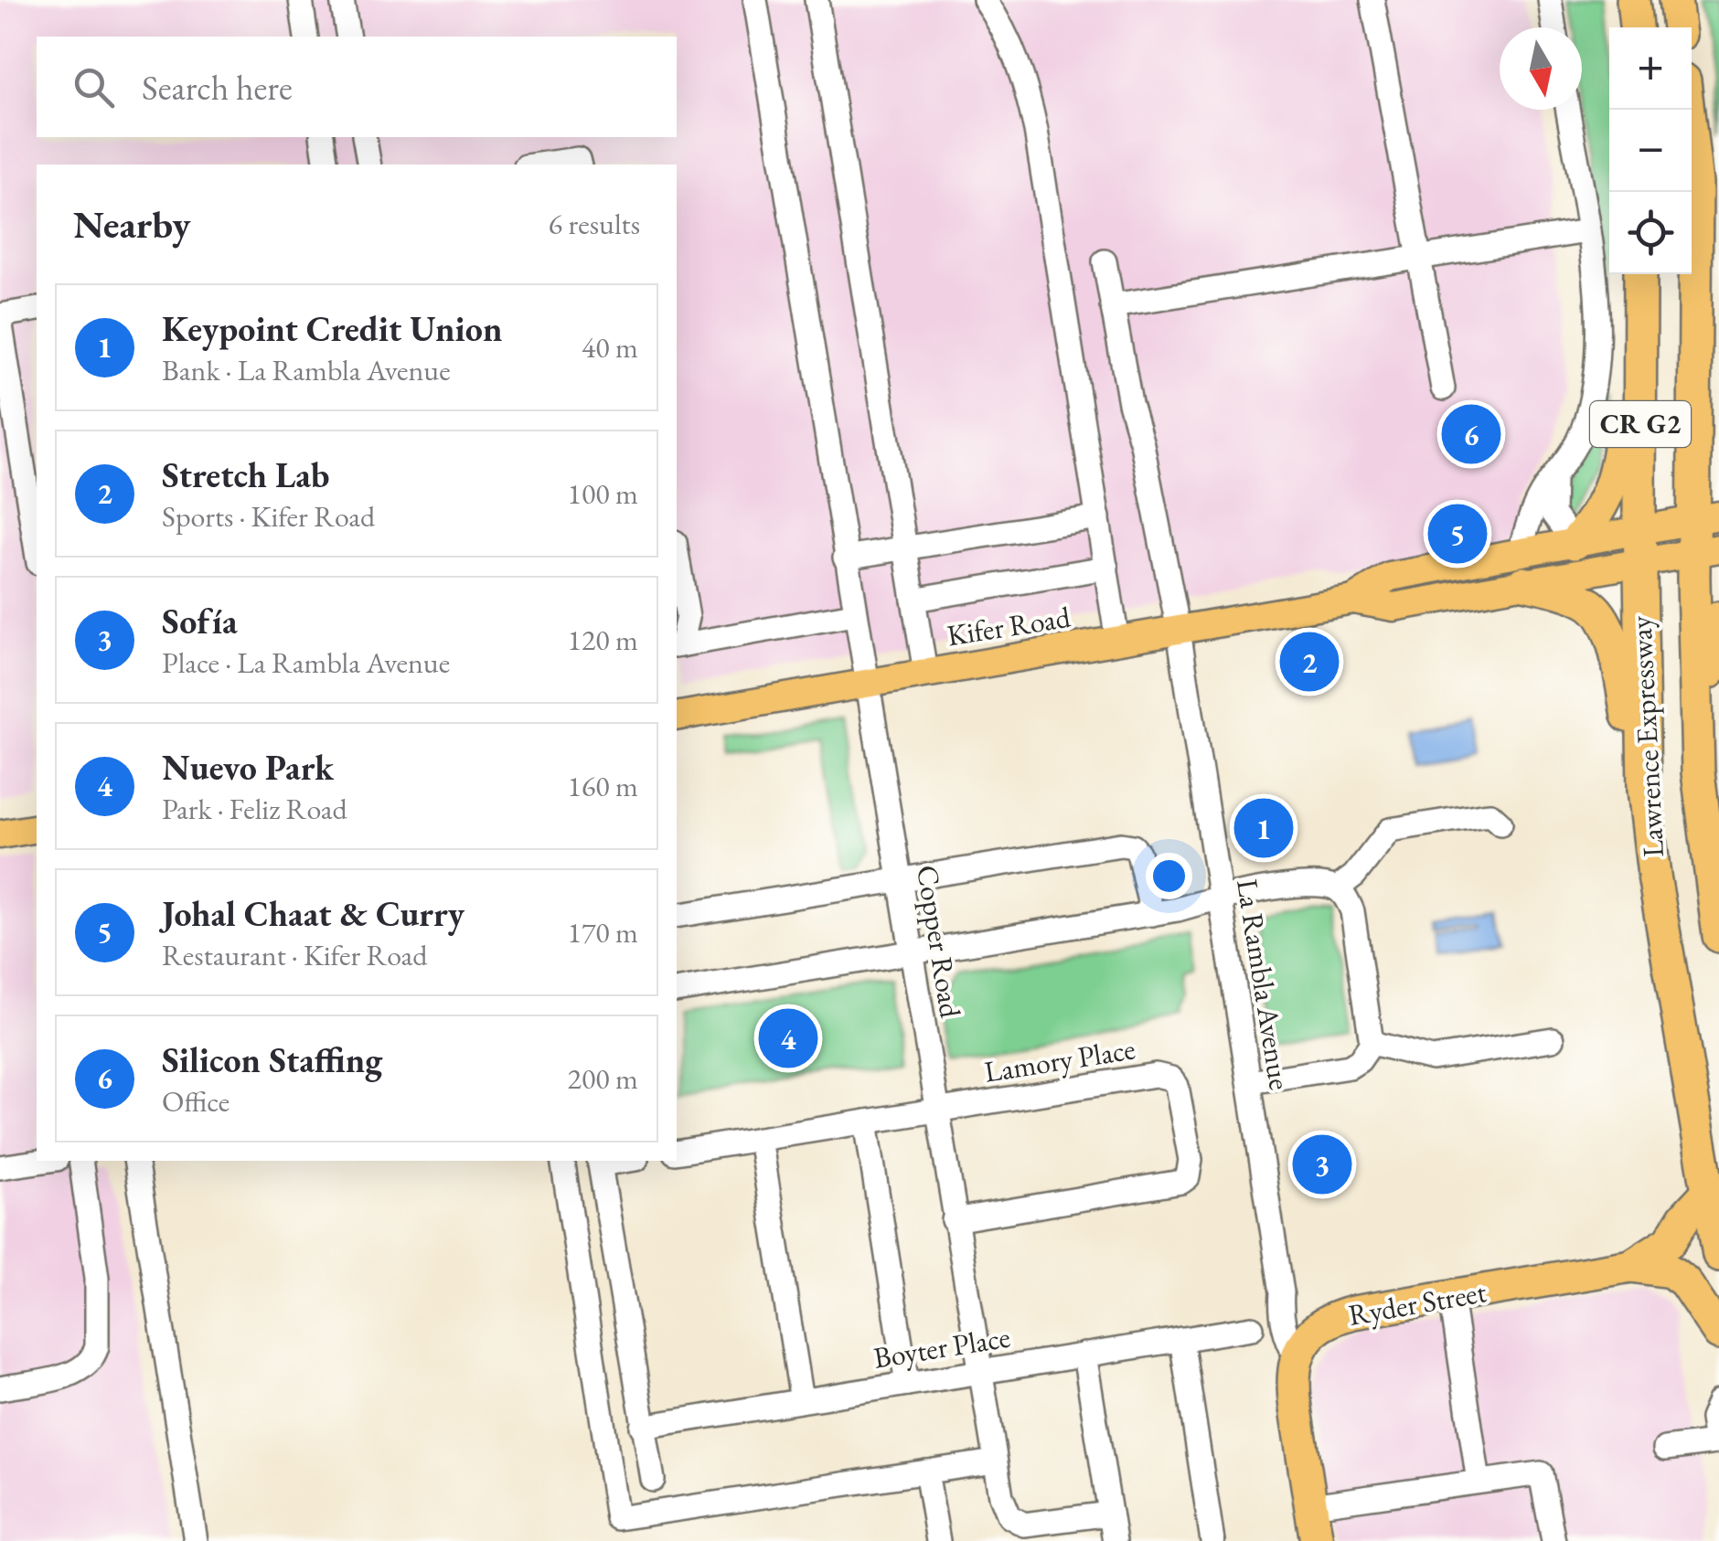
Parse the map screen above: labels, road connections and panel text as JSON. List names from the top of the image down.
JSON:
{
  "streets": {
    "highway": ["CR G2", "Lawrence Expressway", "Ryder Street"],
    "main road": ["Kifer Road"],
    "street": [
      "Copper Road",
      "La Rambla Avenue",
      "Lamory Place",
      "Boyter Place"
    ]
  },
  "crossings": [
    ["Kifer Road", "Lawrence Expressway"],
    ["Kifer Road", "Copper Road"],
    ["Kifer Road", "La Rambla Avenue"],
    ["Copper Road", "Lamory Place"],
    ["Copper Road", "Boyter Place"],
    ["La Rambla Avenue", "Ryder Street"]
  ],
  "north": "bottom",
  "page": {
    "map_buttons": ["+", "−"],
    "search": "Search here",
    "heading": ["Nearby", "6 results"],
    "list": [
      {
        "mark": "1",
        "name": "Keypoint Credit Union",
        "note": "Bank · La Rambla Avenue",
        "value": "40 m"
      },
      {
        "mark": "2",
        "name": "Stretch Lab",
        "note": "Sports · Kifer Road",
        "value": "100 m"
      },
      {
        "mark": "3",
        "name": "Sofía",
        "note": "Place · La Rambla Avenue",
        "value": "120 m"
      },
      {
        "mark": "4",
        "name": "Nuevo Park",
        "note": "Park · Feliz Road",
        "value": "160 m"
      },
      {
        "mark": "5",
        "name": "Johal Chaat & Curry",
        "note": "Restaurant · Kifer Road",
        "value": "170 m"
      },
      {
        "mark": "6",
        "name": "Silicon Staffing",
        "note": "Office",
        "value": "200 m"
      }
    ],
    "pins": [
      "6",
      "5",
      "2",
      "1",
      "4",
      "3"
    ]
  }
}
